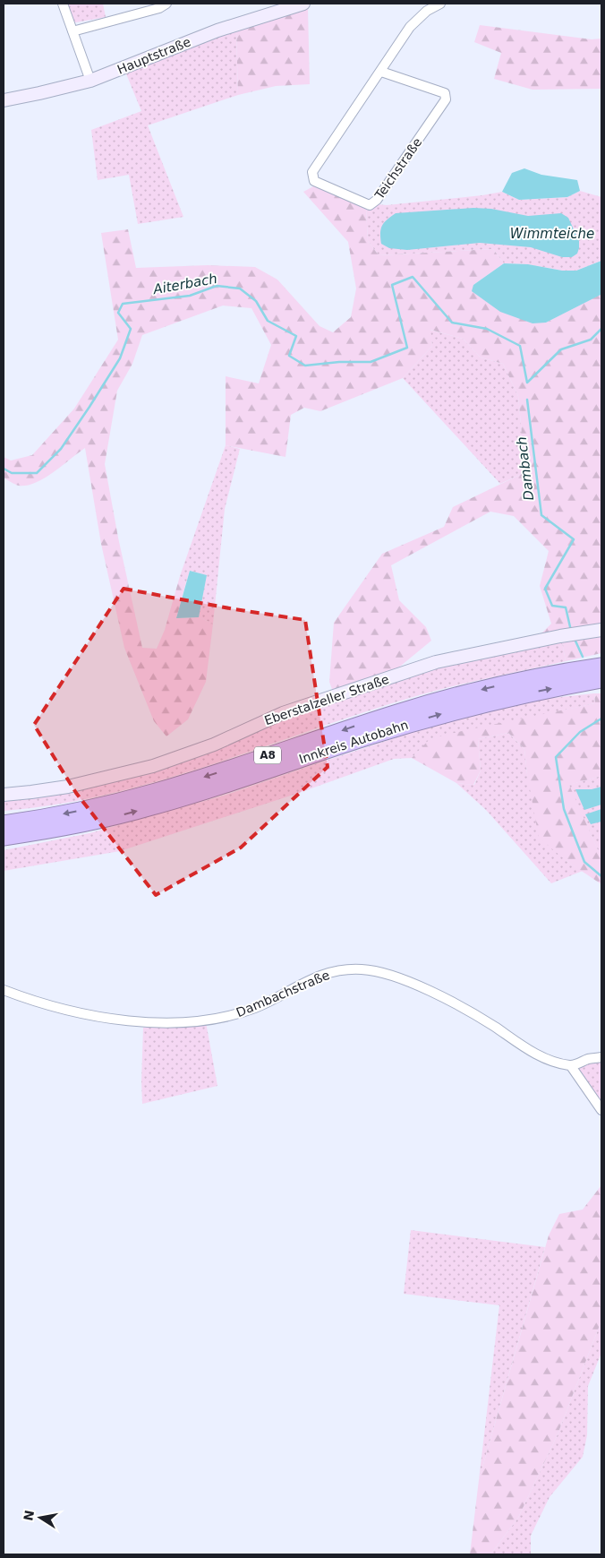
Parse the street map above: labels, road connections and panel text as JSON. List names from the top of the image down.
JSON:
{
  "streets": {
    "highway": ["Innkreis Autobahn", "A8"],
    "street": [
      "Hauptstraße",
      "Teichstraße",
      "Eberstalzeller Straße",
      "Dambachstraße"
    ]
  },
  "water": ["Wimmteiche", "Aiterbach", "Dambach"],
  "north": "left"
}
